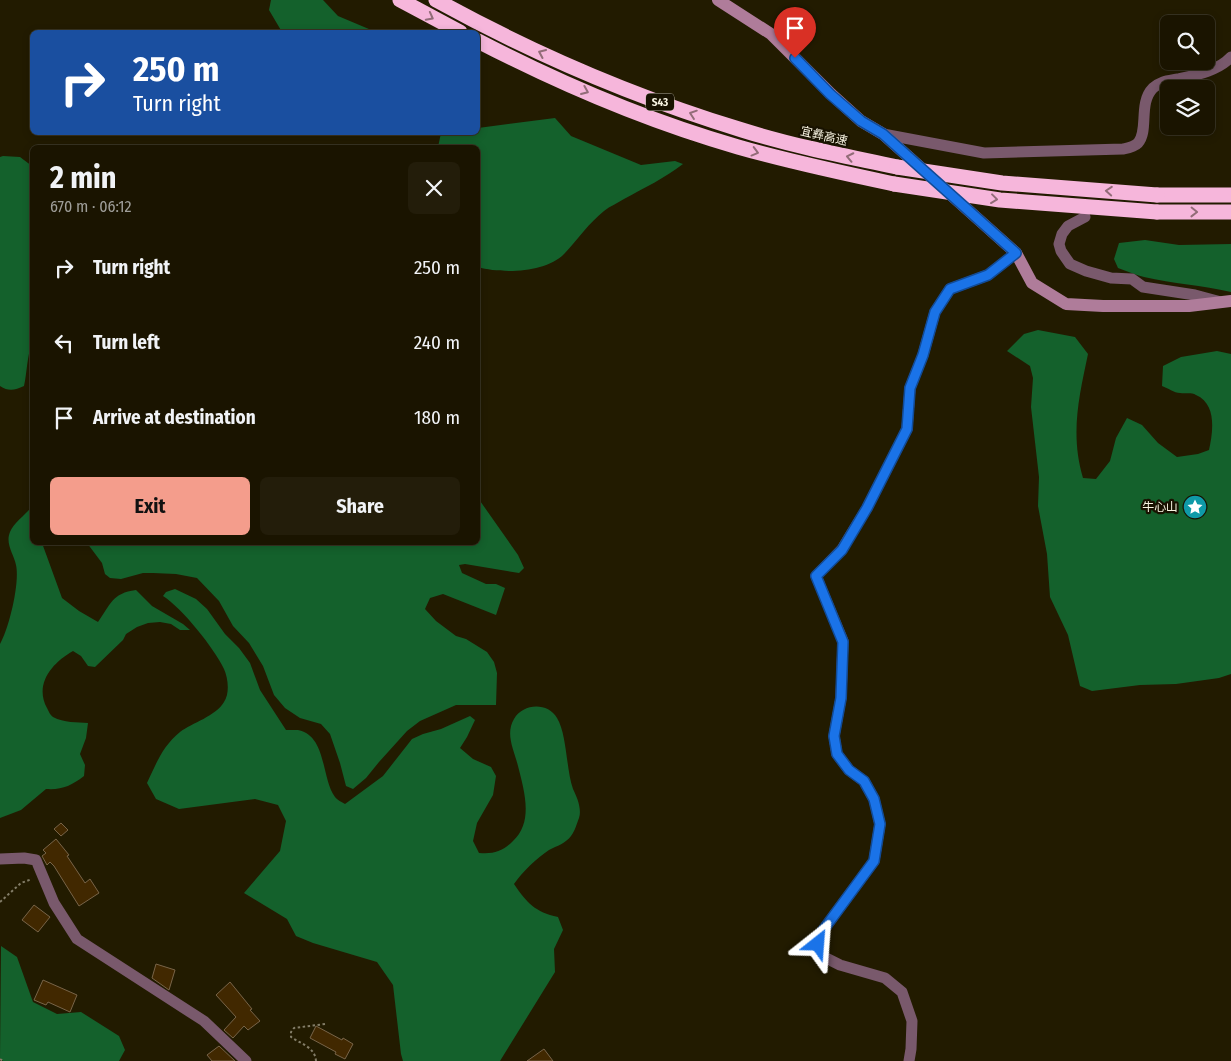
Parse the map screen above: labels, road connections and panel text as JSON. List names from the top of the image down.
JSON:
{
  "streets": {
    "highway": ["S43", "宜彝高速"]
  },
  "places": {
    "place": ["牛心山"]
  },
  "page": {
    "turn": ["250 m", "Turn right"],
    "heading": ["2 min", "670 m · 06:12"],
    "list": [
      {
        "name": "Turn right",
        "value": "250 m"
      },
      {
        "name": "Turn left",
        "value": "240 m"
      },
      {
        "name": "Arrive at destination",
        "value": "180 m"
      }
    ],
    "buttons": ["Exit", "Share"]
  }
}
